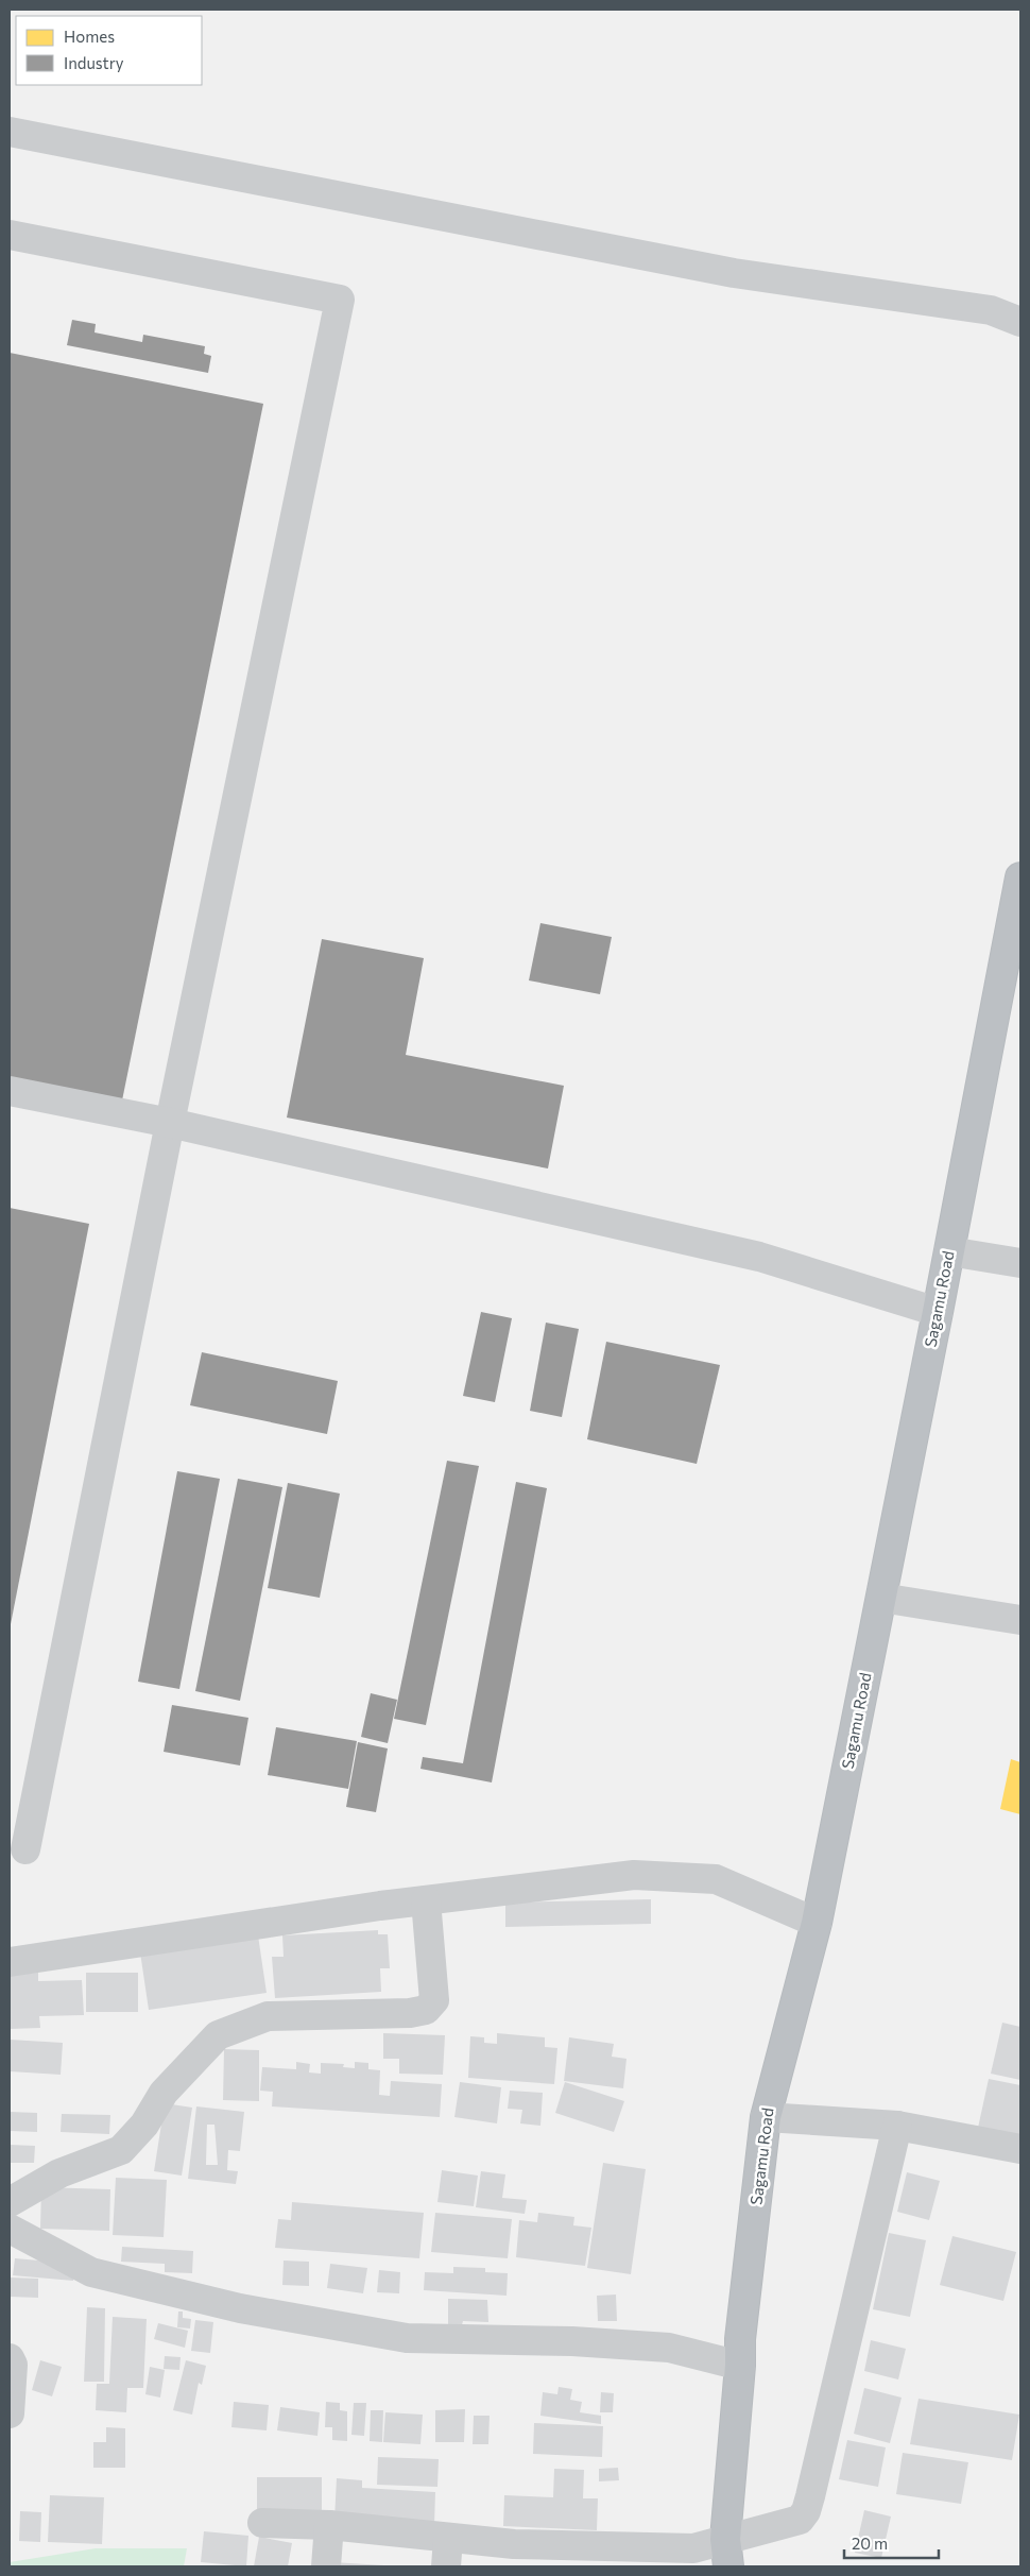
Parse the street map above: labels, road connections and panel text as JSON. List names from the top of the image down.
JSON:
{
  "streets": {
    "highway": ["Sagamu Road"]
  },
  "legend": ["Homes", "Industry"],
  "scale_bar": "20 m"
}
